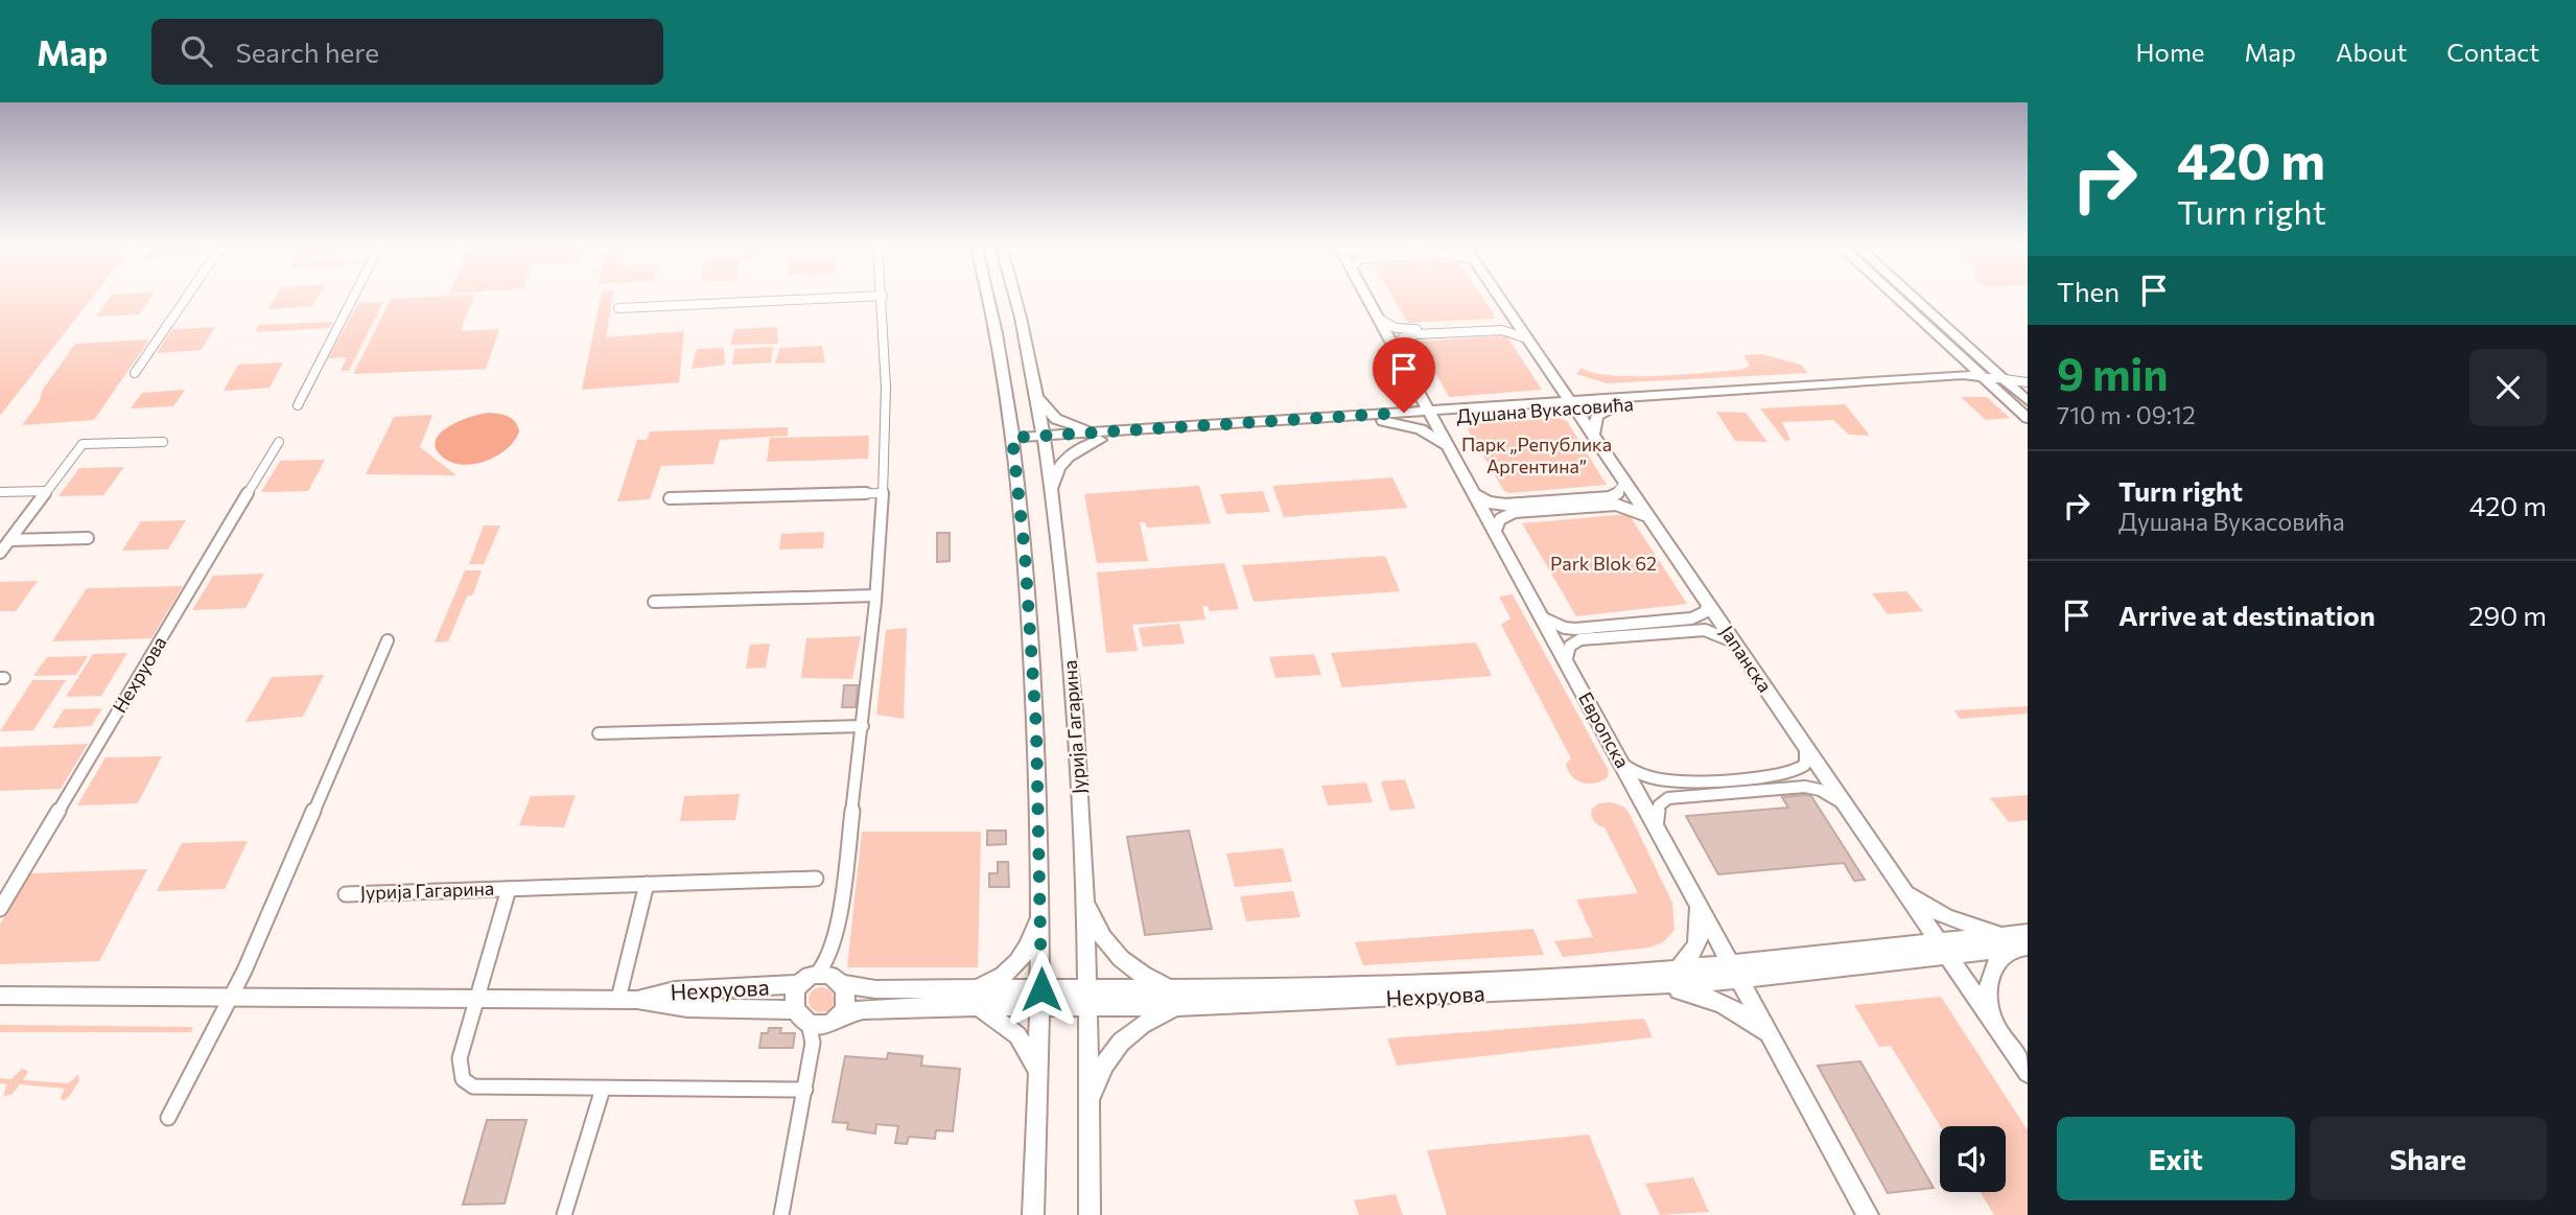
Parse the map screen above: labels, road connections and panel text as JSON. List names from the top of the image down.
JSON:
{
  "streets": {
    "street": [
      "Душана Вукасовића",
      "Јапанска",
      "Нехруова",
      "Јурија Гагарина",
      "Европска"
    ]
  },
  "crossings": [
    ["Душана Вукасовића", "Јапанска"],
    ["Душана Вукасовића", "Јурија Гагарина"],
    ["Душана Вукасовића", "Европска"],
    ["Јапанска", "Нехруова"],
    ["Нехруова", "Јурија Гагарина"],
    ["Нехруова", "Европска"]
  ],
  "parks": ["Парк „Република Аргентина”", "Park Blok 62"],
  "page": {
    "header": "Map",
    "search": "Search here",
    "nav": [
      "Home",
      "Map",
      "About",
      "Contact"
    ],
    "turn": ["420 m", "Turn right"],
    "then": "Then",
    "heading": ["9 min", "710 m · 09:12"],
    "list": [
      {
        "name": "Turn right",
        "note": "Душана Вукасовића",
        "value": "420 m"
      },
      {
        "name": "Arrive at destination",
        "value": "290 m"
      }
    ],
    "buttons": ["Exit", "Share"]
  }
}
